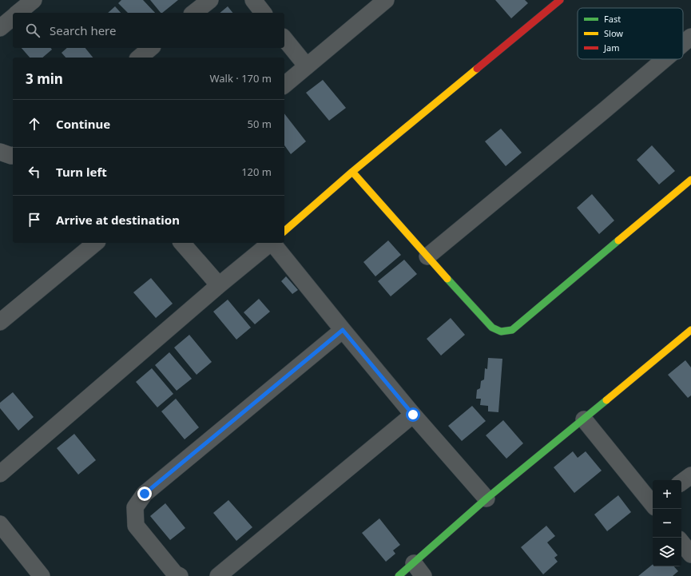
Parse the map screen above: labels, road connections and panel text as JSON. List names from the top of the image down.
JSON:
{
  "legend": ["Fast", "Slow", "Jam"],
  "page": {
    "search": "Search here",
    "heading": ["3 min", "Walk · 170 m"],
    "list": [
      ["Continue", "50 m"],
      ["Turn left", "120 m"],
      "Arrive at destination"
    ],
    "map_buttons": ["+", "−"]
  }
}
